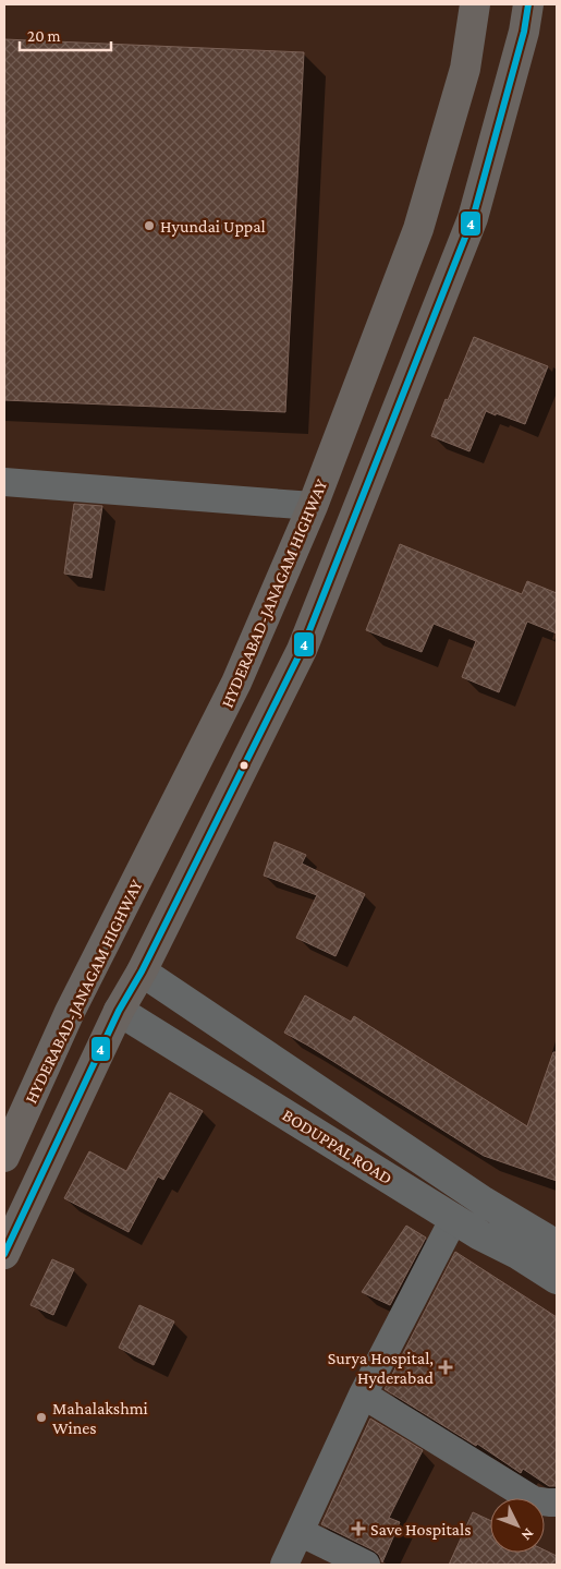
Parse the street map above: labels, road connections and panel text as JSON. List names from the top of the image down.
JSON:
{
  "streets": {
    "highway": ["HYDERABAD-JANAGAM HIGHWAY"],
    "street": ["BODUPPAL ROAD"]
  },
  "places": {
    "other": ["Hyundai Uppal", "Mahalakshmi Wines"],
    "health": ["Surya Hospital, Hyderabad", "Save Hospitals"]
  },
  "lines": ["transit line 4"],
  "scale_bar": "20 m",
  "north": "bottom right"
}
